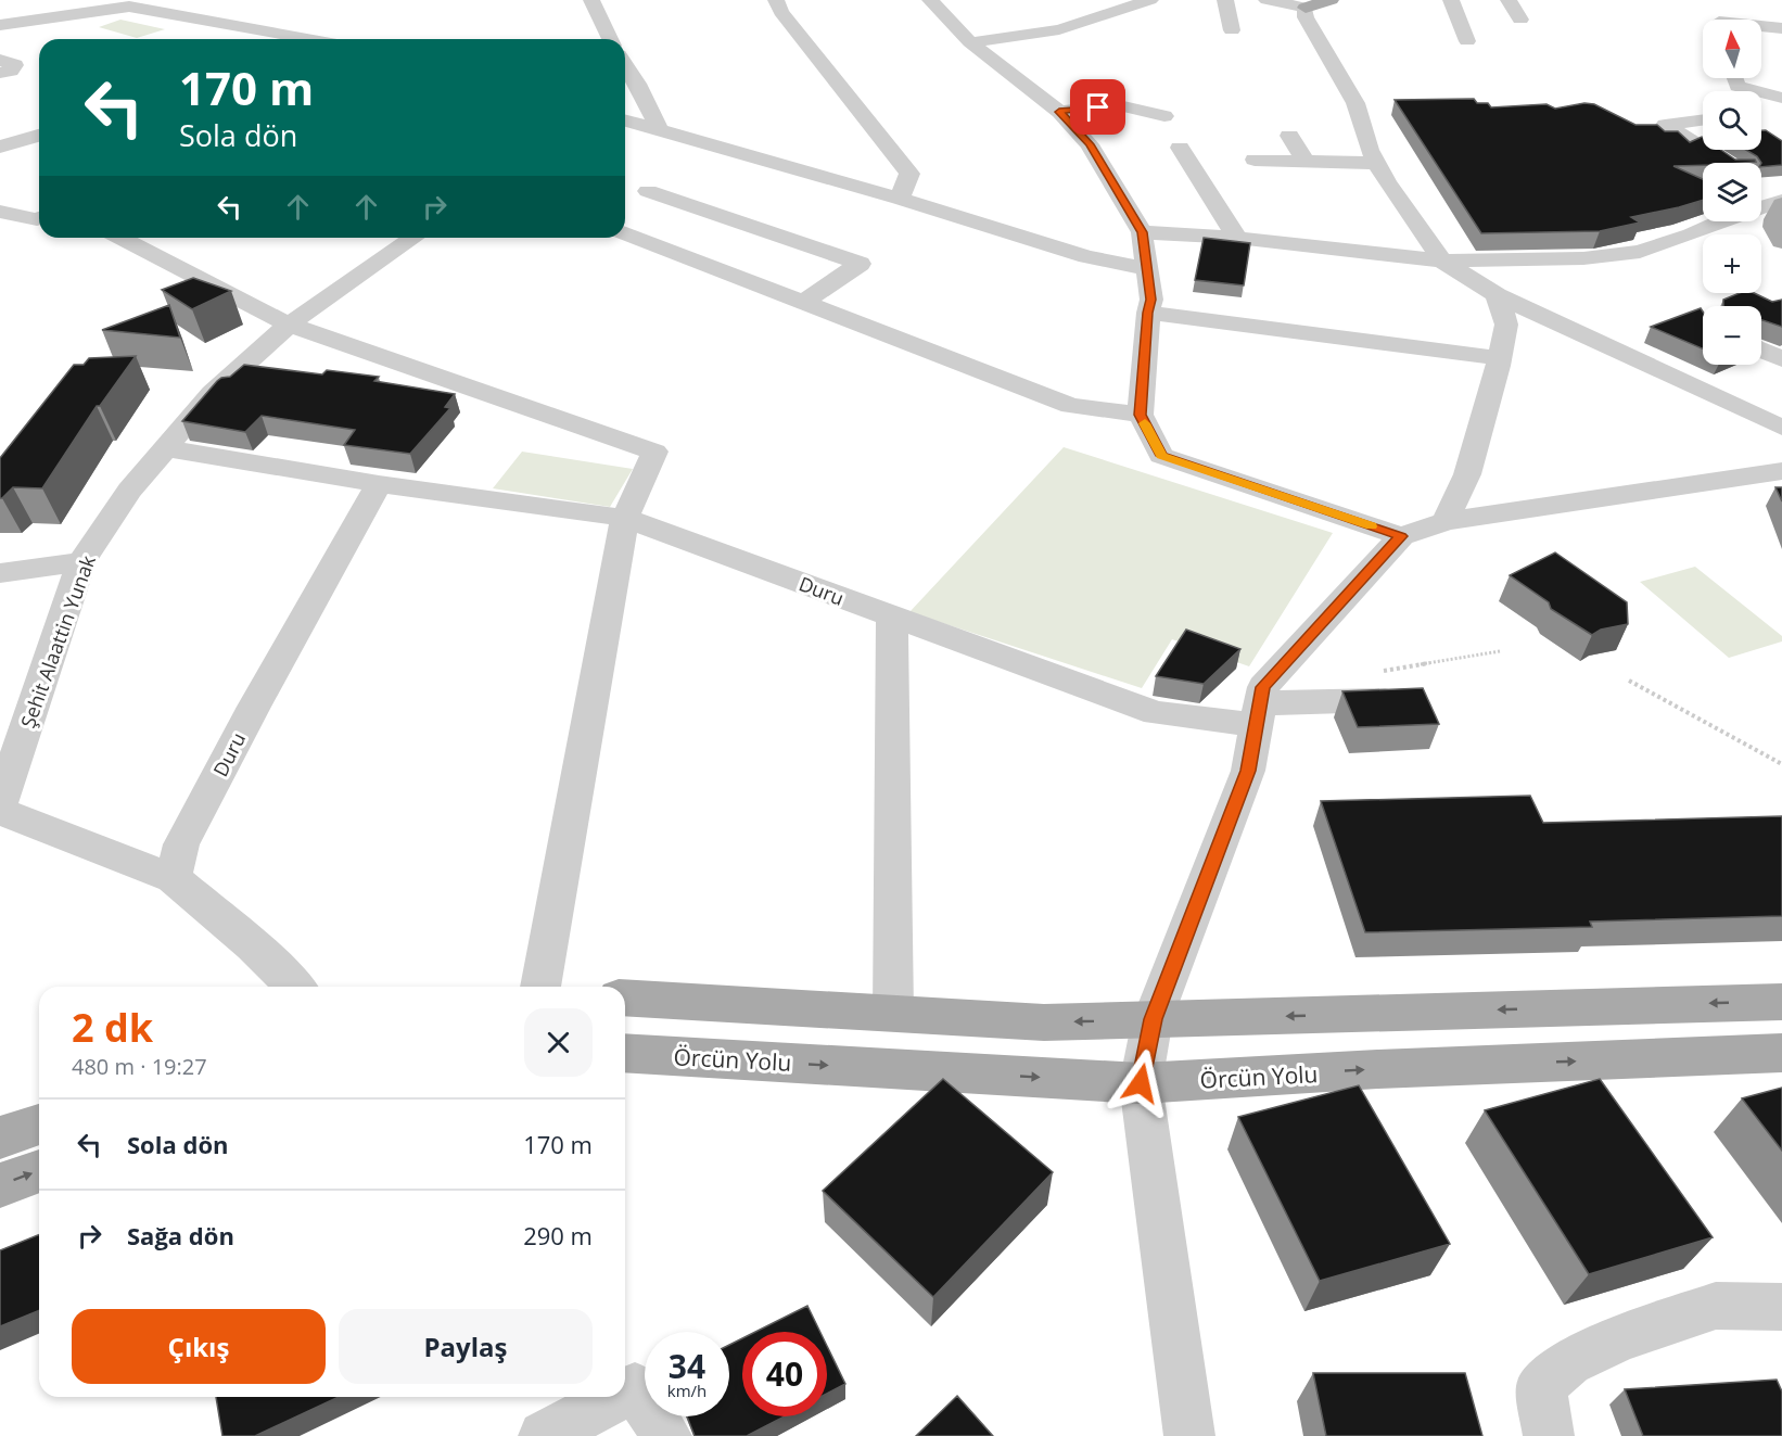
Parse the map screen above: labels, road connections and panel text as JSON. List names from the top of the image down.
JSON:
{
  "streets": {
    "main road": ["Örcün Yolu"],
    "street": ["Duru", "Şehit Alaattin Yunak"]
  },
  "crossings": [
    ["Duru", "Şehit Alaattin Yunak"]
  ],
  "north": "top",
  "page": {
    "map_buttons": ["+", "−"],
    "turn": ["170 m", "Sola dön"],
    "heading": ["2 dk", "480 m · 19:27"],
    "list": [
      {
        "name": "Sola dön",
        "value": "170 m"
      },
      {
        "name": "Sağa dön",
        "value": "290 m"
      }
    ],
    "buttons": ["Çıkış", "Paylaş"],
    "speed": "34 km/h",
    "limit": "40"
  }
}
